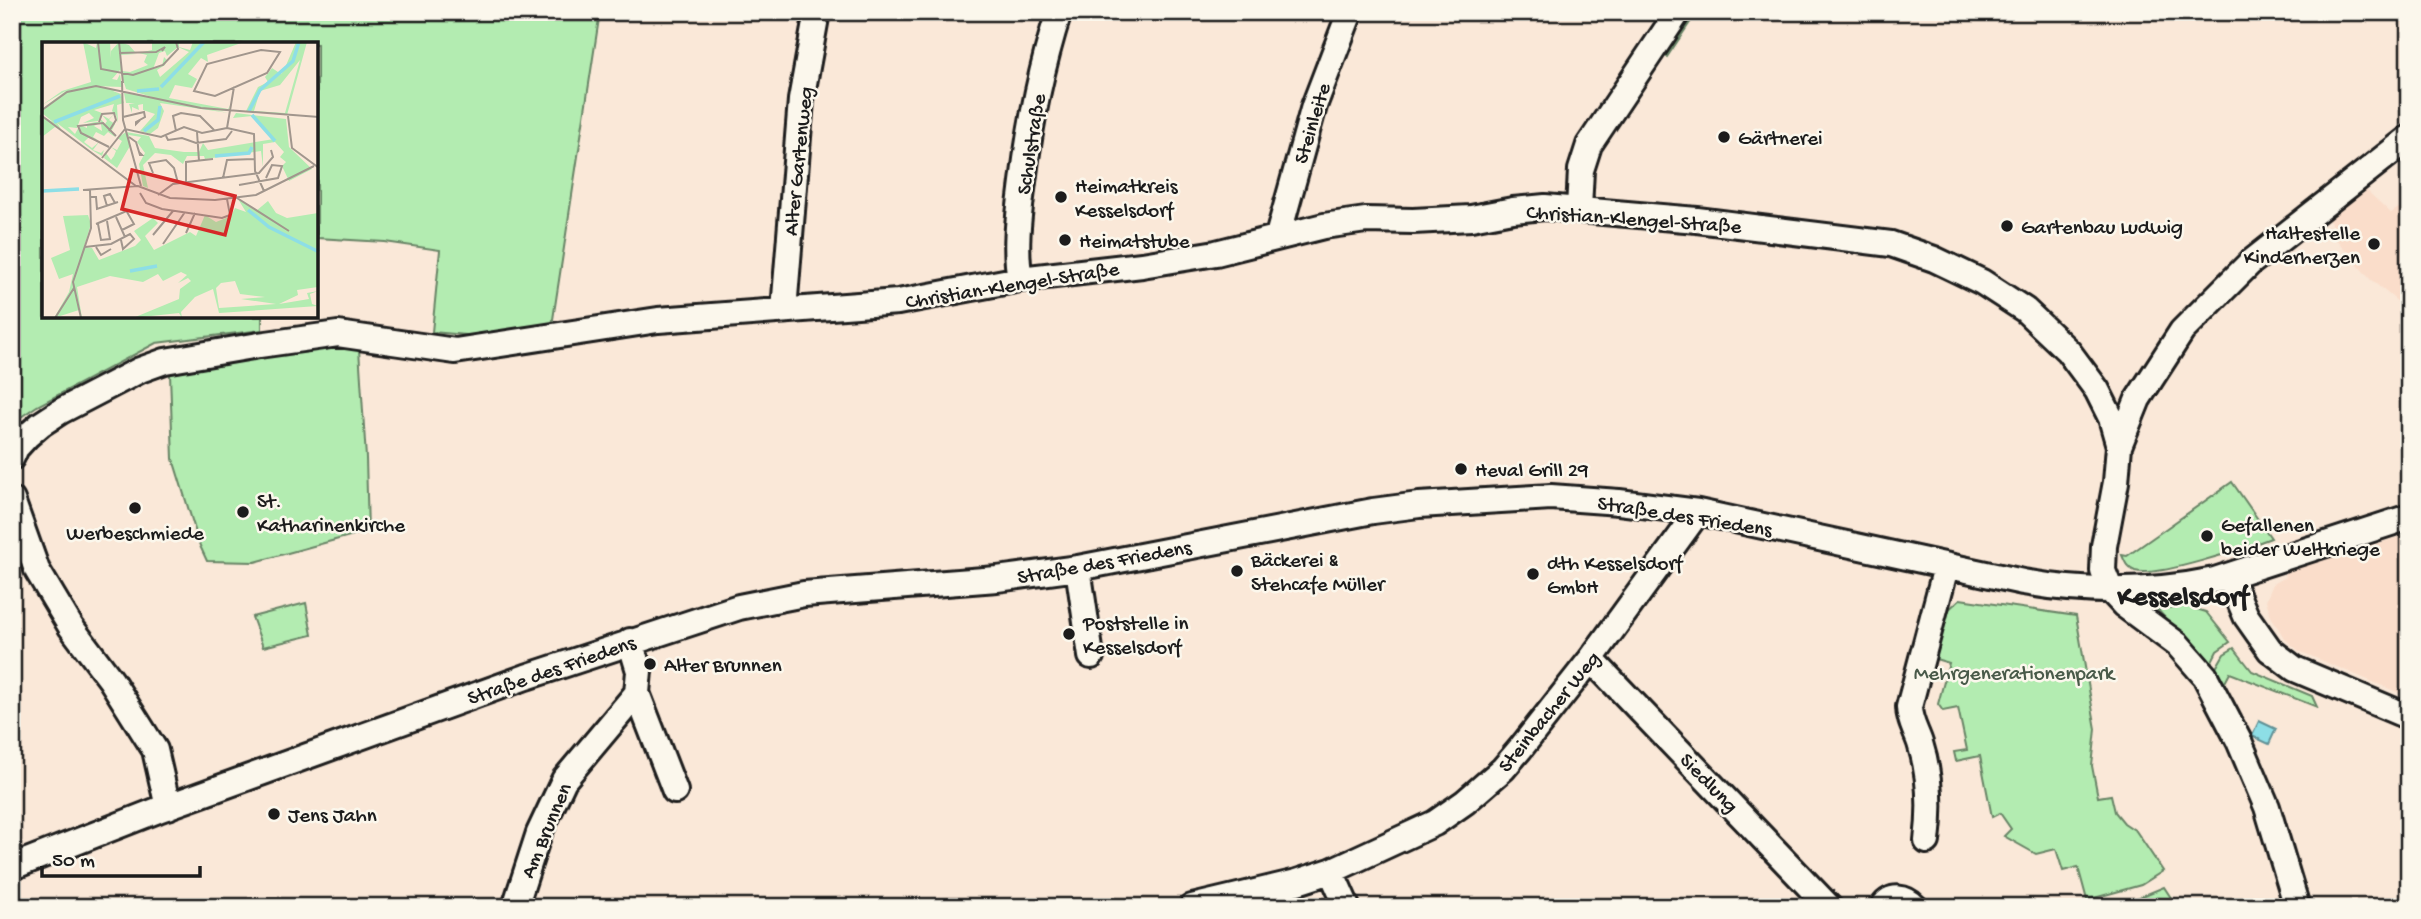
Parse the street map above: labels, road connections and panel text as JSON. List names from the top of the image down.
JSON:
{
  "streets": {
    "street": [
      "Steinleite",
      "Schulstraße",
      "Alter Gartenweg",
      "Christian-Klengel-Straße",
      "Straße des Friedens",
      "Steinbacher Weg",
      "Siedlung",
      "Am Brunnen"
    ]
  },
  "crossings": [
    ["Steinleite", "Christian-Klengel-Straße"],
    ["Schulstraße", "Christian-Klengel-Straße"],
    ["Alter Gartenweg", "Christian-Klengel-Straße"],
    ["Christian-Klengel-Straße", "Straße des Friedens"],
    ["Straße des Friedens", "Steinbacher Weg"],
    ["Steinbacher Weg", "Siedlung"]
  ],
  "districts": ["Kesselsdorf"],
  "parks": ["Mehrgenerationenpark"],
  "places": [
    "Gärtnerei",
    "Heimatkreis Kesselsdorf",
    "Gartenbau Ludwig",
    "Heimatstube",
    "Haltestelle Kinderherzen",
    "Heval Grill 29",
    "Werbeschmiede",
    "St. Katharinenkirche",
    "Gefallenen beider Weltkriege",
    "Bäckerei & Stehcafe Müller",
    "dth Kesselsdorf GmbH",
    "Poststelle in Kesselsdorf",
    "Alter Brunnen",
    "Jens Jahn"
  ],
  "scale_bar": "50 m"
}
